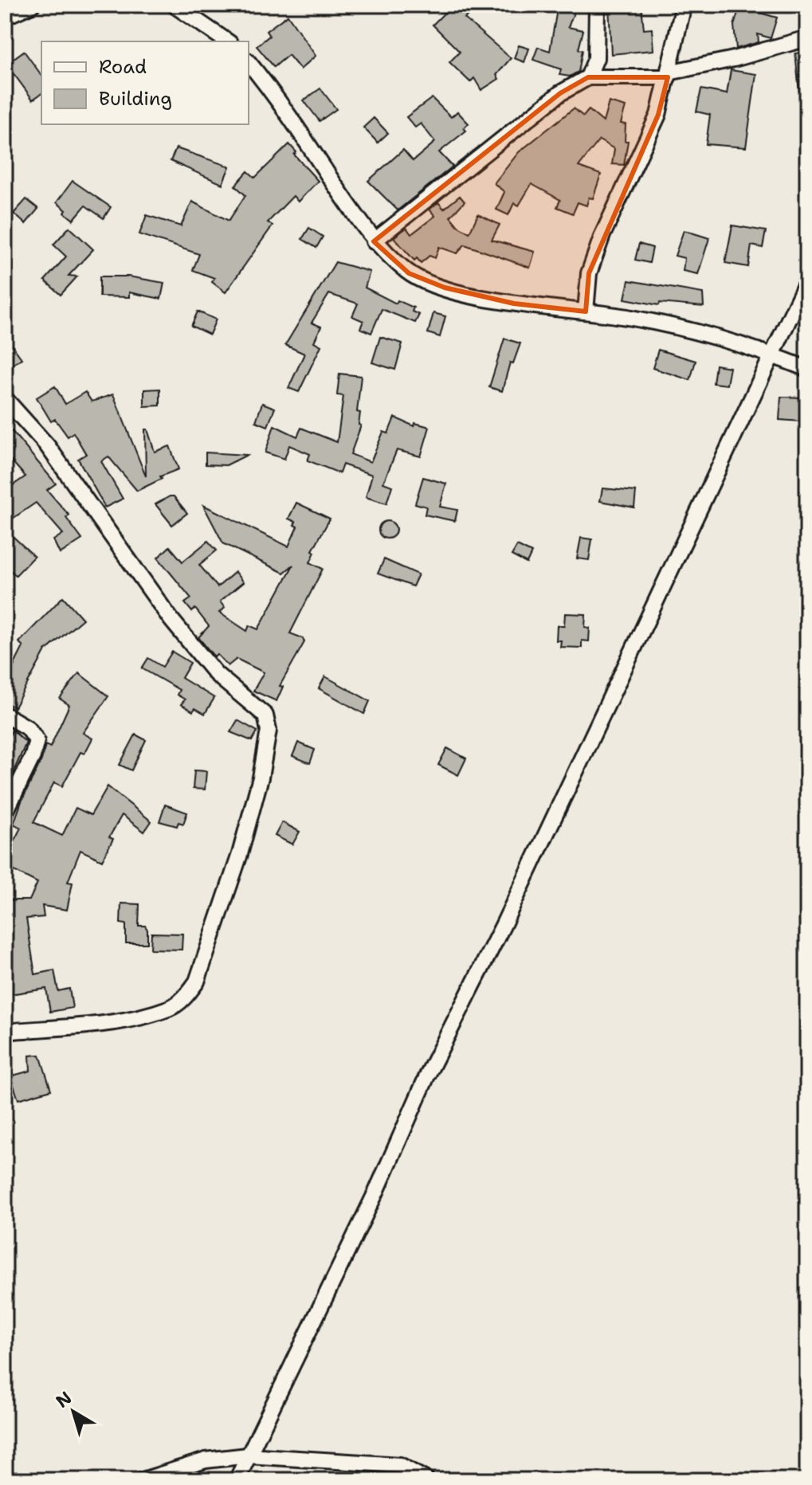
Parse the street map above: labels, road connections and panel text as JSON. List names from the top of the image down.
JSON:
{
  "legend": ["Road", "Building"],
  "north": "top left"
}
